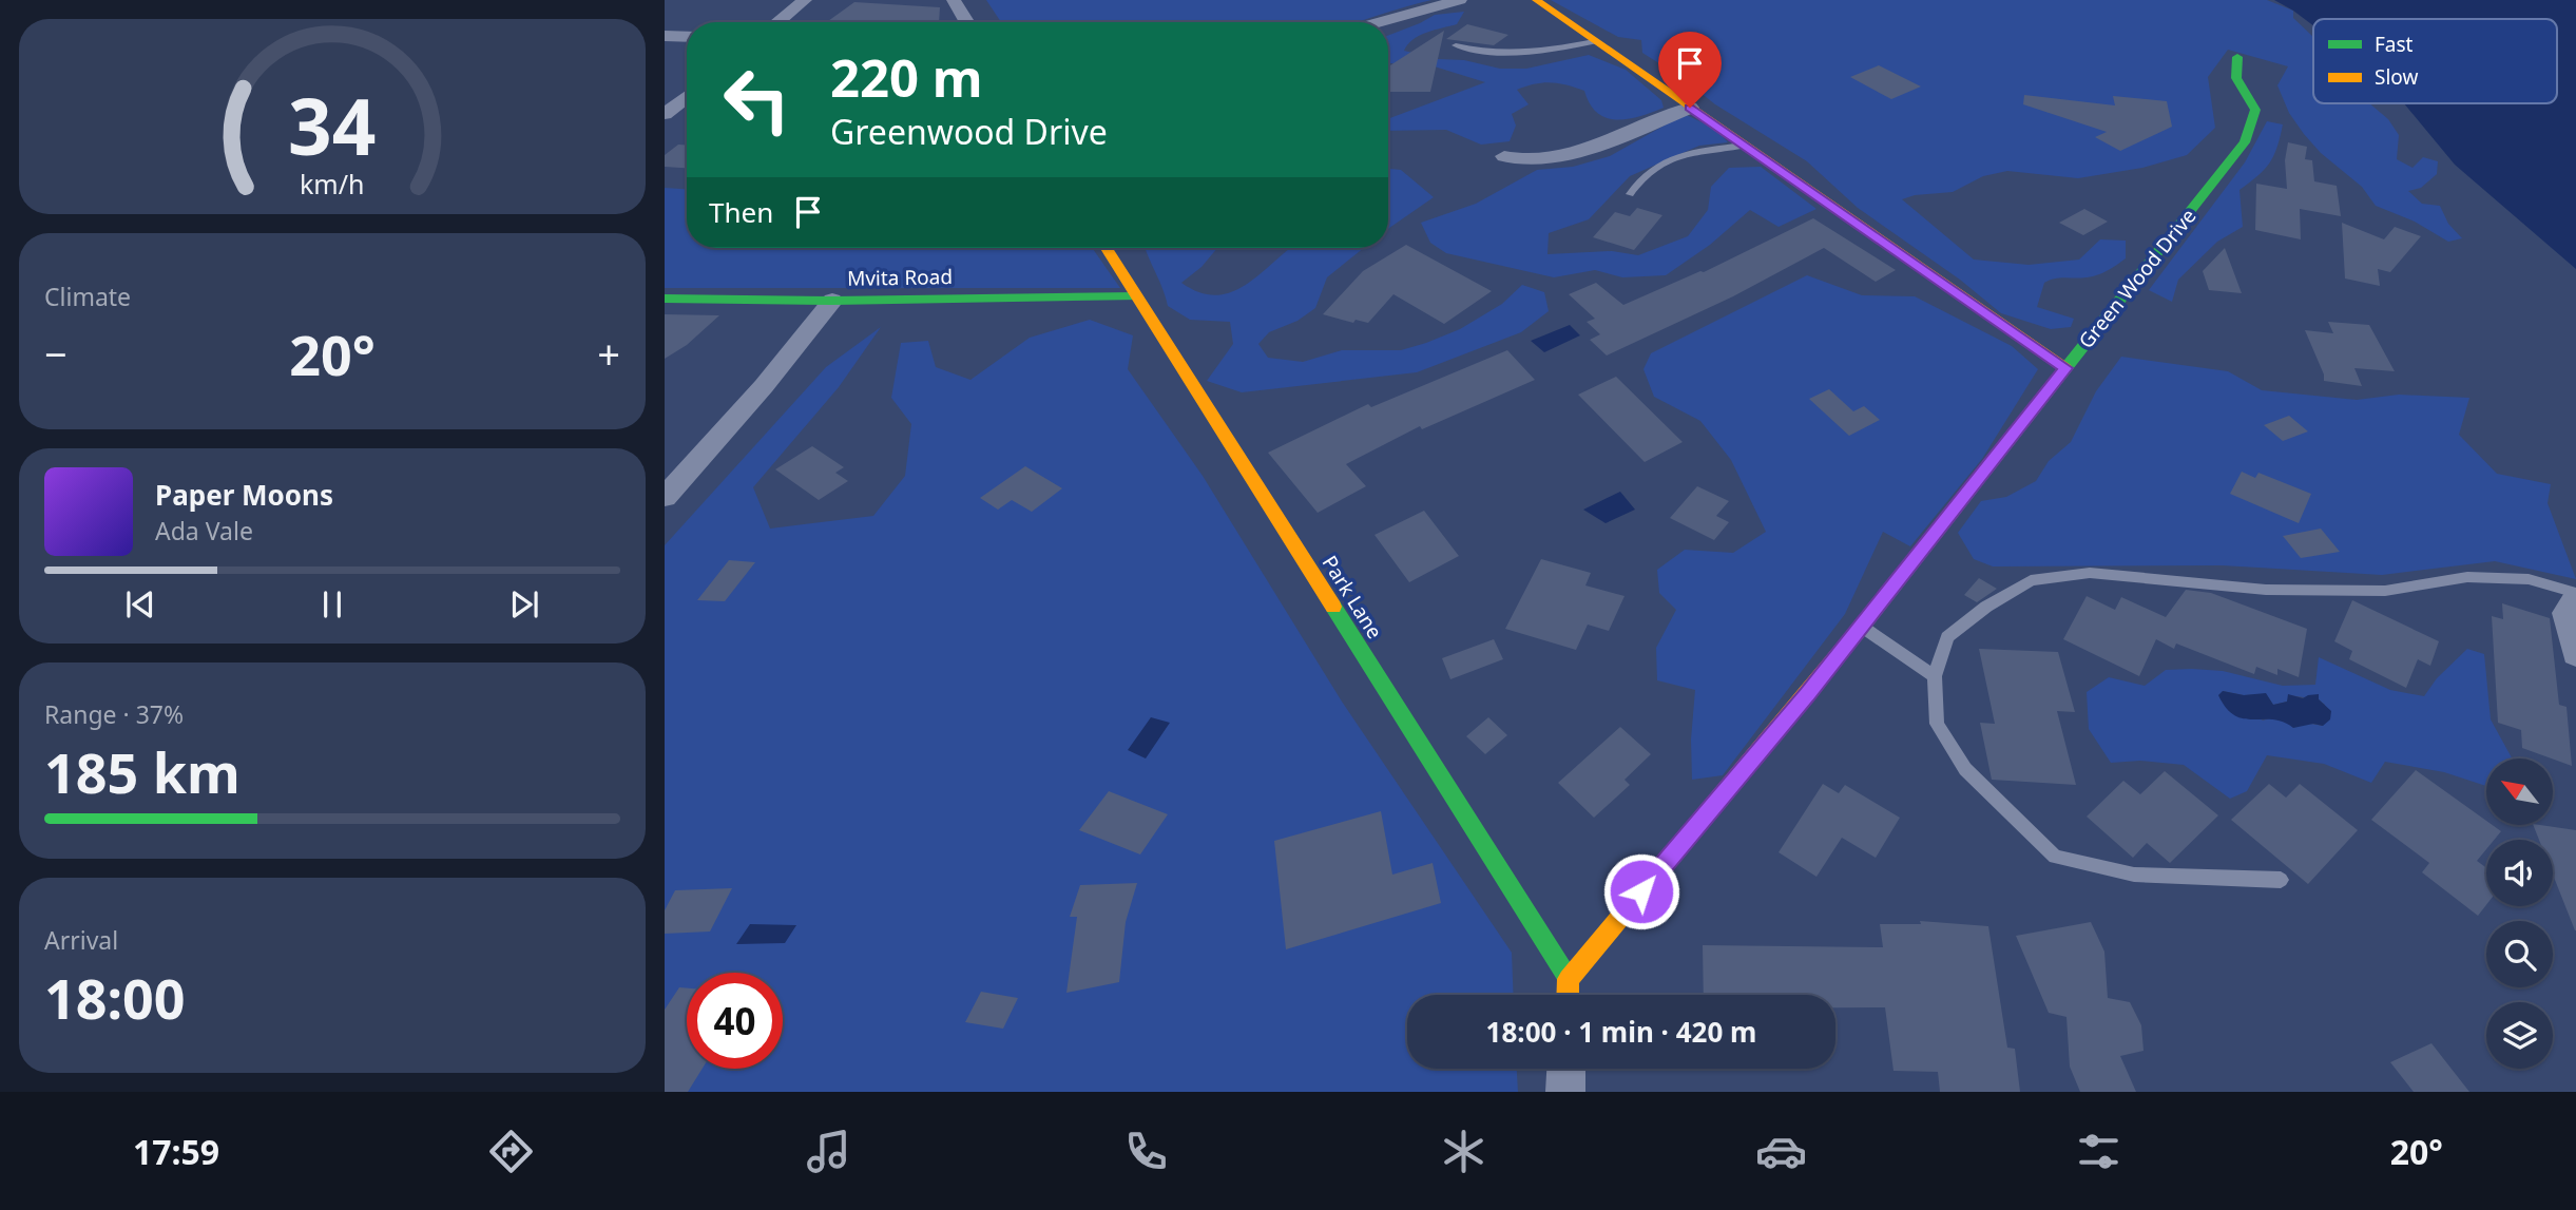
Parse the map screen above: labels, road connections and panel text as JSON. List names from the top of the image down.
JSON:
{
  "streets": {
    "street": ["Mvita Road", "Green Wood Drive", "Park Lane"]
  },
  "crossings": [
    ["Mvita Road", "Park Lane"],
    ["Green Wood Drive", "Park Lane"]
  ],
  "legend": ["Fast", "Slow"],
  "north": "top left",
  "page": {
    "turn": ["220 m", "Greenwood Drive"],
    "then": "Then",
    "tile": [
      "Climate",
      ["Range · 37%", "185 km"],
      ["Arrival", "18:00"]
    ],
    "heat": ["−", "20°", "+"],
    "song": ["Paper Moons", "Ada Vale"],
    "limit": "40",
    "trip": "18:00 · 1 min · 420 m",
    "tabs": ["17:59", "20°"],
    "gauge": ["34", "km/h"]
  }
}
